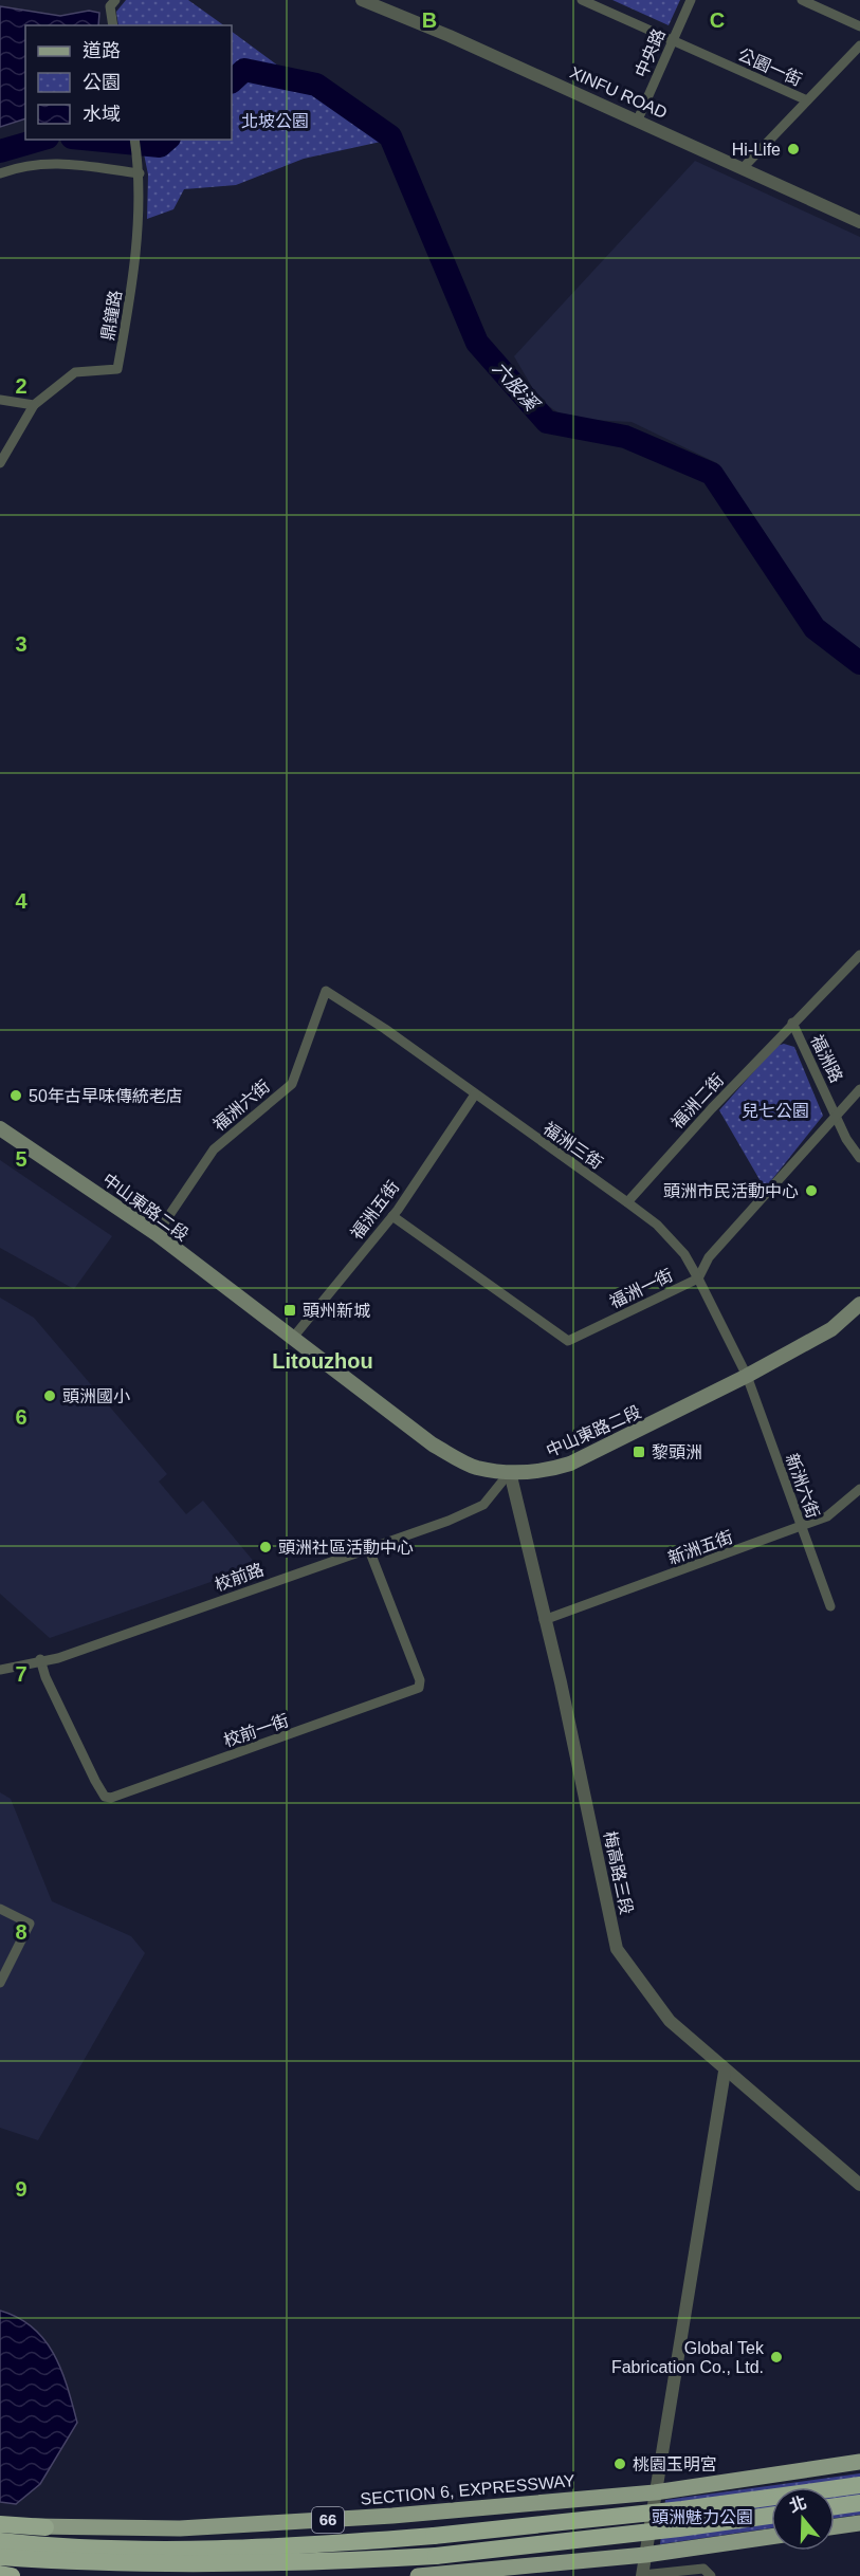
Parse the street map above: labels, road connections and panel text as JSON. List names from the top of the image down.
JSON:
{
  "streets": {
    "highway": ["66"],
    "main road": ["中山東路二段", "SECTION 6, EXPRESSWAY"],
    "street": [
      "中央路",
      "公園一街",
      "XINFU ROAD",
      "鼎鐘路",
      "福洲路",
      "福洲二街",
      "福洲六街",
      "福洲三街",
      "福洲五街",
      "福洲一街",
      "新洲六街",
      "新洲五街",
      "校前路",
      "校前一街",
      "梅高路三段"
    ]
  },
  "crossings": [
    ["中央路", "公園一街"],
    ["中央路", "XINFU ROAD"],
    ["福洲路", "福洲二街"],
    ["福洲路", "福洲一街"],
    ["福洲二街", "福洲三街"],
    ["福洲六街", "福洲三街"],
    ["福洲六街", "中山東路二段"],
    ["福洲三街", "中山東路二段"],
    ["福洲三街", "福洲五街"],
    ["福洲三街", "福洲一街"],
    ["福洲三街", "新洲六街"],
    ["中山東路二段", "福洲五街"],
    ["中山東路二段", "新洲六街"],
    ["中山東路二段", "校前路"],
    ["中山東路二段", "梅高路三段"],
    ["福洲五街", "福洲一街"],
    ["新洲六街", "新洲五街"],
    ["新洲五街", "梅高路三段"],
    ["校前路", "校前一街"],
    ["校前路", "梅高路三段"]
  ],
  "districts": ["Litouzhou"],
  "water": ["六股溪"],
  "parks": ["北坡公園", "兒七公園", "頭洲魅力公園"],
  "places": {
    "other": [
      "Hi-Life",
      "50年古早味傳統老店",
      "頭洲市民活動中心",
      "頭洲國小",
      "頭洲社區活動中心",
      "Global Tek Fabrication Co., Ltd.",
      "桃園玉明宮"
    ],
    "transit": ["頭州新城", "黎頭洲"]
  },
  "legend": ["道路", "公園", "水域"],
  "north": "top",
  "grid": {
    "columns": ["B", "C"],
    "rows": [
      "2",
      "3",
      "4",
      "5",
      "6",
      "7",
      "8",
      "9"
    ]
  }
}
